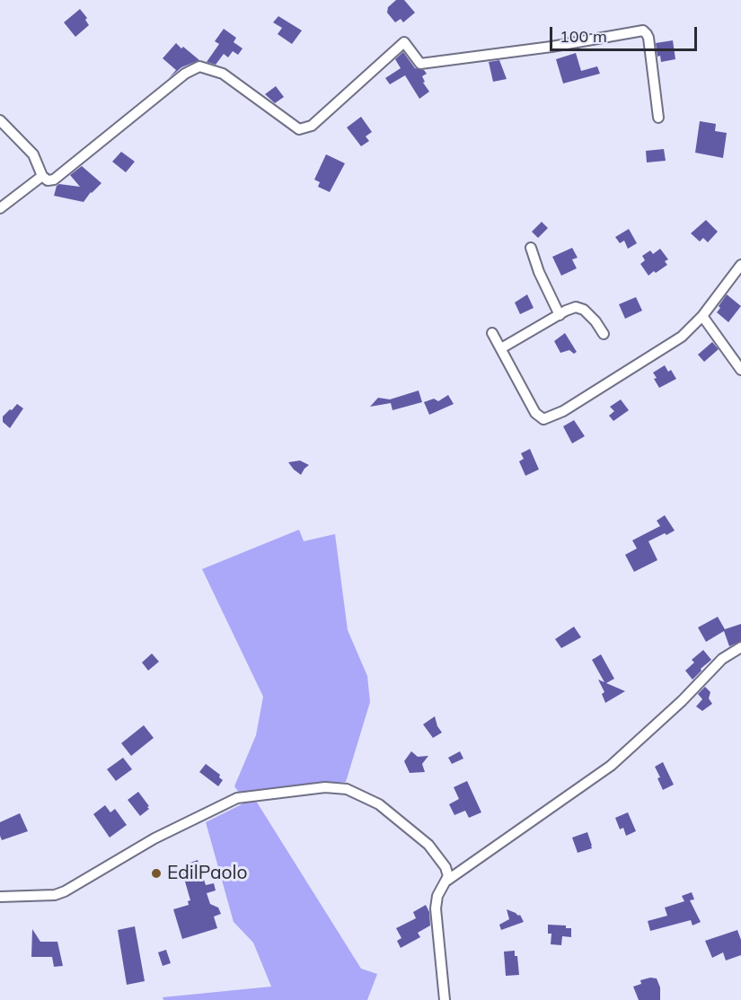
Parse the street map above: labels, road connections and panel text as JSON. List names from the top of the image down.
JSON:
{
  "places": ["EdilPaolo"],
  "scale_bar": "100 m"
}
